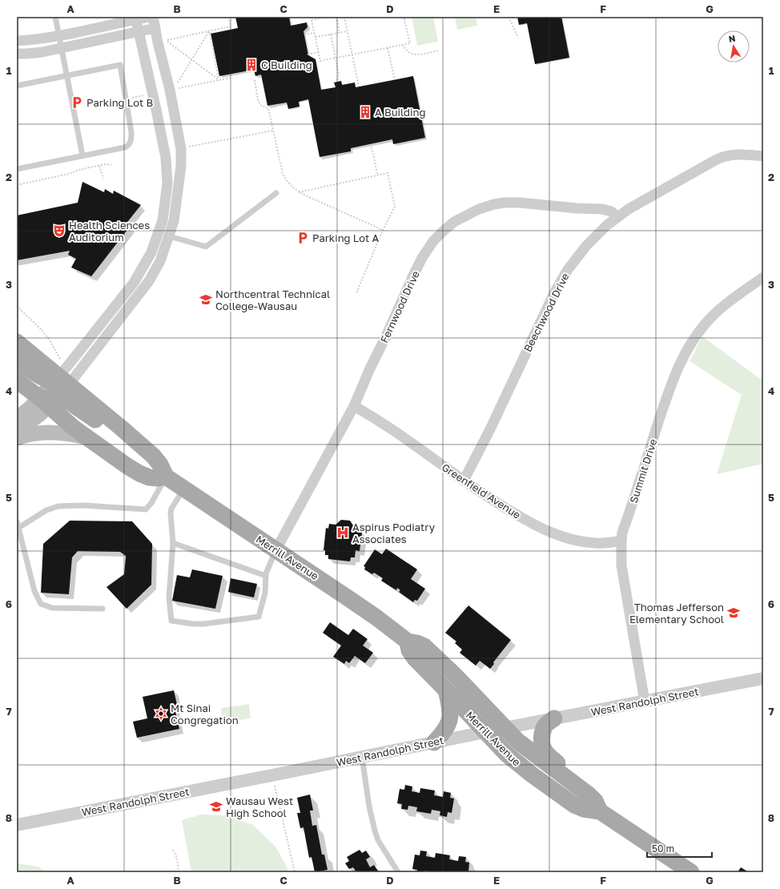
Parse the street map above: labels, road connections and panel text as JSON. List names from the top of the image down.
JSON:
{
  "streets": {
    "main road": ["Merrill Avenue"],
    "street": [
      "Fernwood Drive",
      "Beechwood Drive",
      "Summit Drive",
      "Greenfield Avenue",
      "West Randolph Street"
    ]
  },
  "crossings": [
    ["Fernwood Drive", "Beechwood Drive"],
    ["Fernwood Drive", "Greenfield Avenue"],
    ["Fernwood Drive", "Merrill Avenue"],
    ["Beechwood Drive", "Greenfield Avenue"],
    ["Summit Drive", "Greenfield Avenue"],
    ["Summit Drive", "West Randolph Street"],
    ["Merrill Avenue", "West Randolph Street"]
  ],
  "places": {
    "building": ["C Building", "A Building"],
    "parking": ["Parking Lot B", "Parking Lot A"],
    "theatre": ["Health Sciences Auditorium"],
    "school or university": ["Northcentral Technical College-Wausau", "Thomas Jefferson Elementary School", "Wausau West High School"],
    "hospital": ["Aspirus Podiatry Associates"],
    "synagogue": ["Mt Sinai Congregation"]
  },
  "scale_bar": "50 m",
  "north": "top",
  "grid": {
    "columns": [
      "A",
      "B",
      "C",
      "D",
      "E",
      "F",
      "G"
    ],
    "rows": [
      "1",
      "2",
      "3",
      "4",
      "5",
      "6",
      "7",
      "8"
    ]
  }
}
